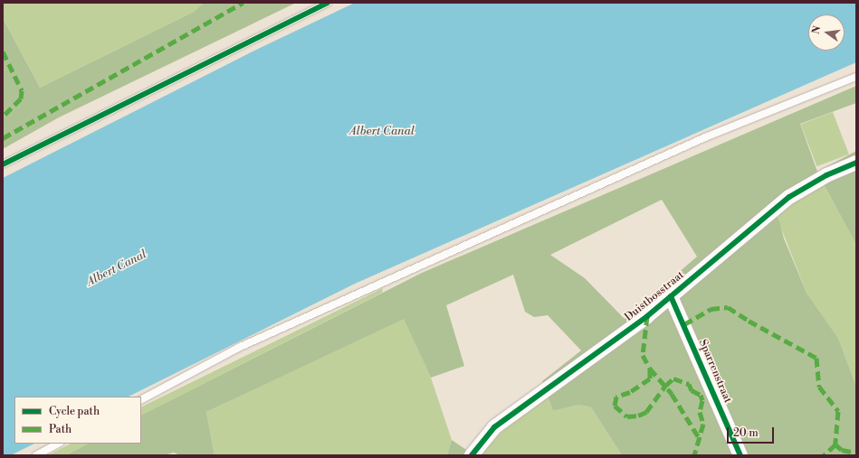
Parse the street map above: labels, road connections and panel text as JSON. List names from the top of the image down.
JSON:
{
  "streets": {
    "street": ["Duistbosstraat", "Sparrenstraat"]
  },
  "crossings": [
    ["Duistbosstraat", "Sparrenstraat"]
  ],
  "water": ["Albert Canal"],
  "legend": ["Cycle path", "Path"],
  "scale_bar": "20 m",
  "north": "left"
}
